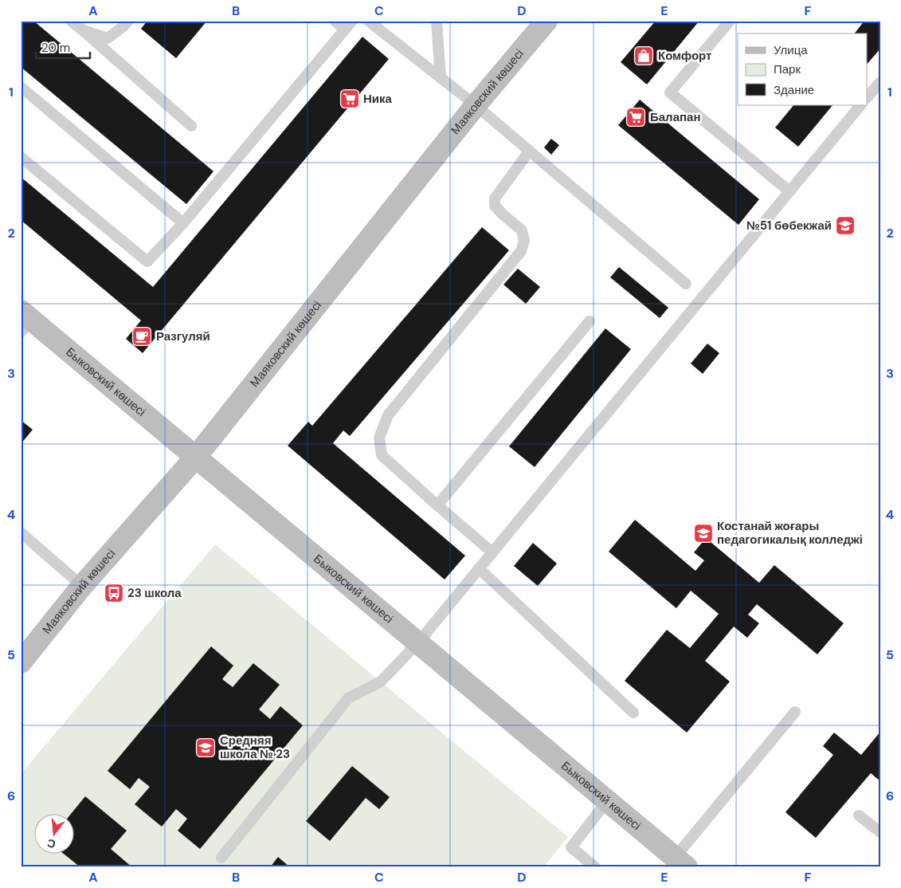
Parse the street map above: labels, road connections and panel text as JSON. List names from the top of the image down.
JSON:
{
  "streets": {
    "main road": ["Маяковский көшесі", "Быковский көшесі"]
  },
  "crossings": [
    ["Маяковский көшесі", "Быковский көшесі"]
  ],
  "places": {
    "shop": ["Комфорт"],
    "supermarket": ["Ника", "Балапан"],
    "school or university": ["№51 бөбекжай", "Костанай жоғары педагогикалық колледжі", "Средняя школа № 23"],
    "cafe": ["Разгуляй"],
    "bus stop": ["23 школа"]
  },
  "legend": ["Улица", "Парк", "Здание"],
  "scale_bar": "20 m",
  "north": "bottom",
  "grid": {
    "columns": [
      "A",
      "B",
      "C",
      "D",
      "E",
      "F"
    ],
    "rows": [
      "1",
      "2",
      "3",
      "4",
      "5",
      "6"
    ]
  }
}
